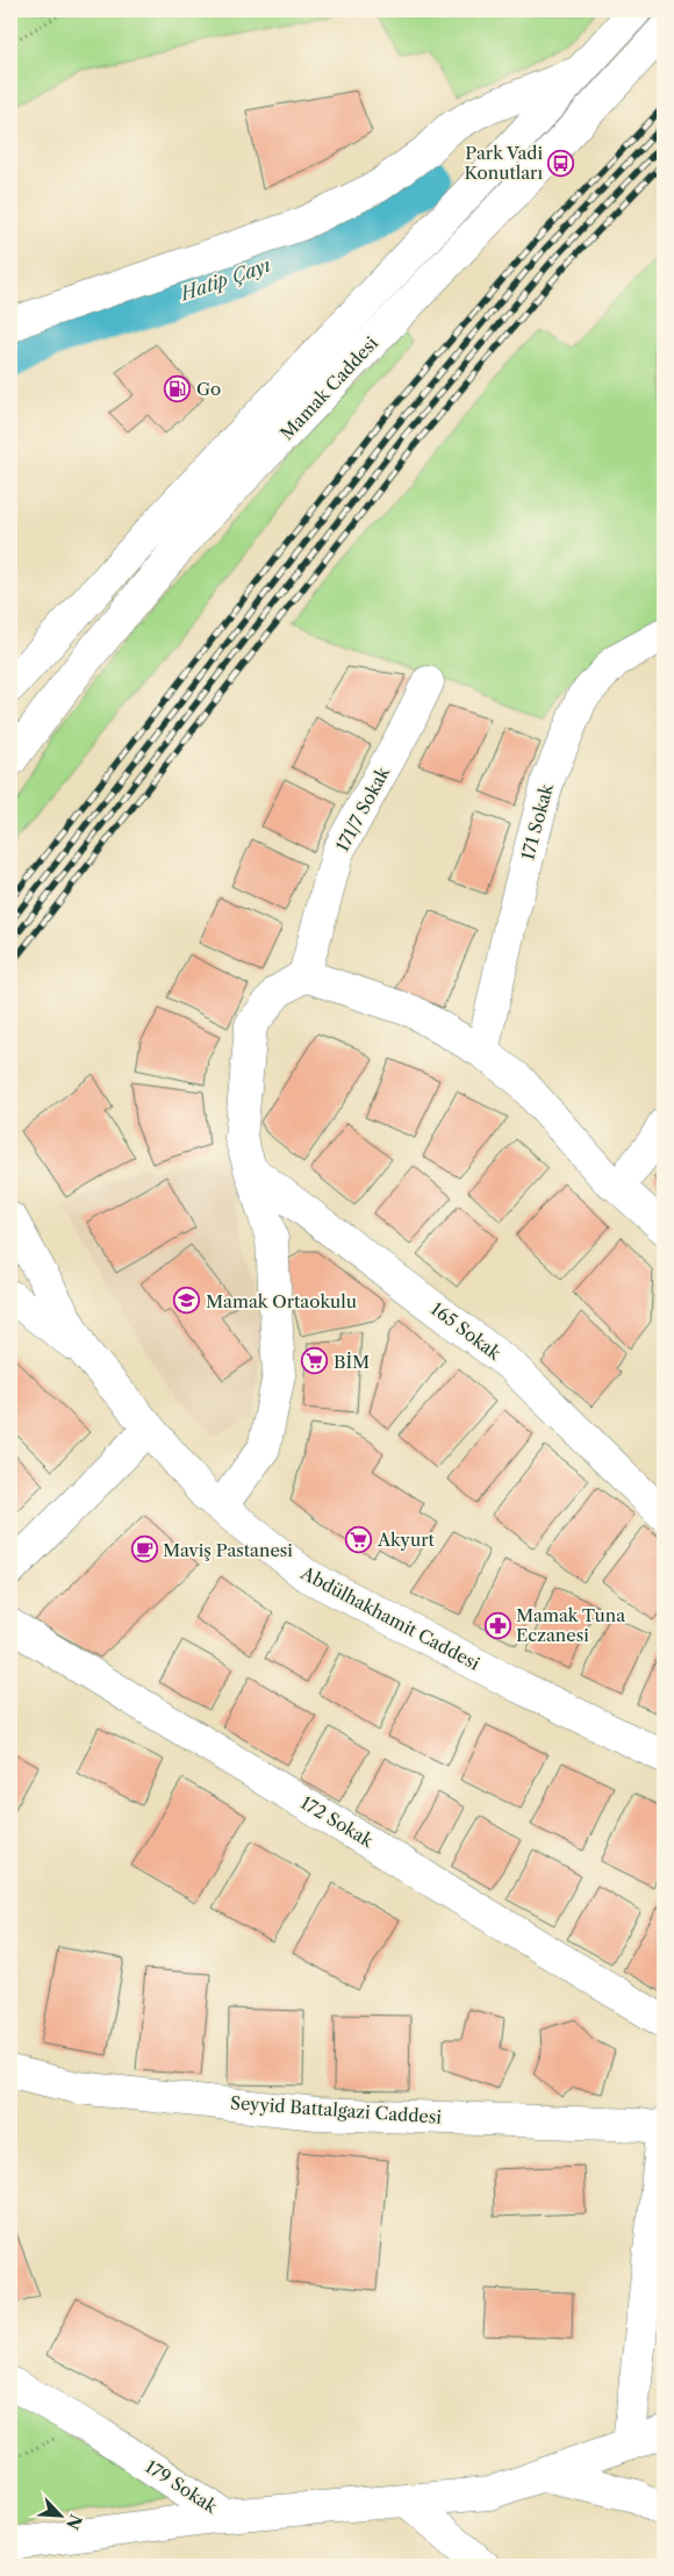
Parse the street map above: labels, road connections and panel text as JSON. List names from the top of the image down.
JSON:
{
  "streets": {
    "street": [
      "Mamak Caddesi",
      "171/7 Sokak",
      "171 Sokak",
      "165 Sokak",
      "Abdülhakhamit Caddesi",
      "172 Sokak",
      "Seyyid Battalgazi Caddesi",
      "179 Sokak"
    ]
  },
  "water": ["Hatip Çayı"],
  "places": {
    "bus stop": ["Park Vadi Konutları"],
    "fuel station": ["Go"],
    "school or university": ["Mamak Ortaokulu"],
    "supermarket": ["BİM", "Akyurt"],
    "cafe": ["Maviş Pastanesi"],
    "pharmacy": ["Mamak Tuna Eczanesi"]
  },
  "north": "bottom right"
}
